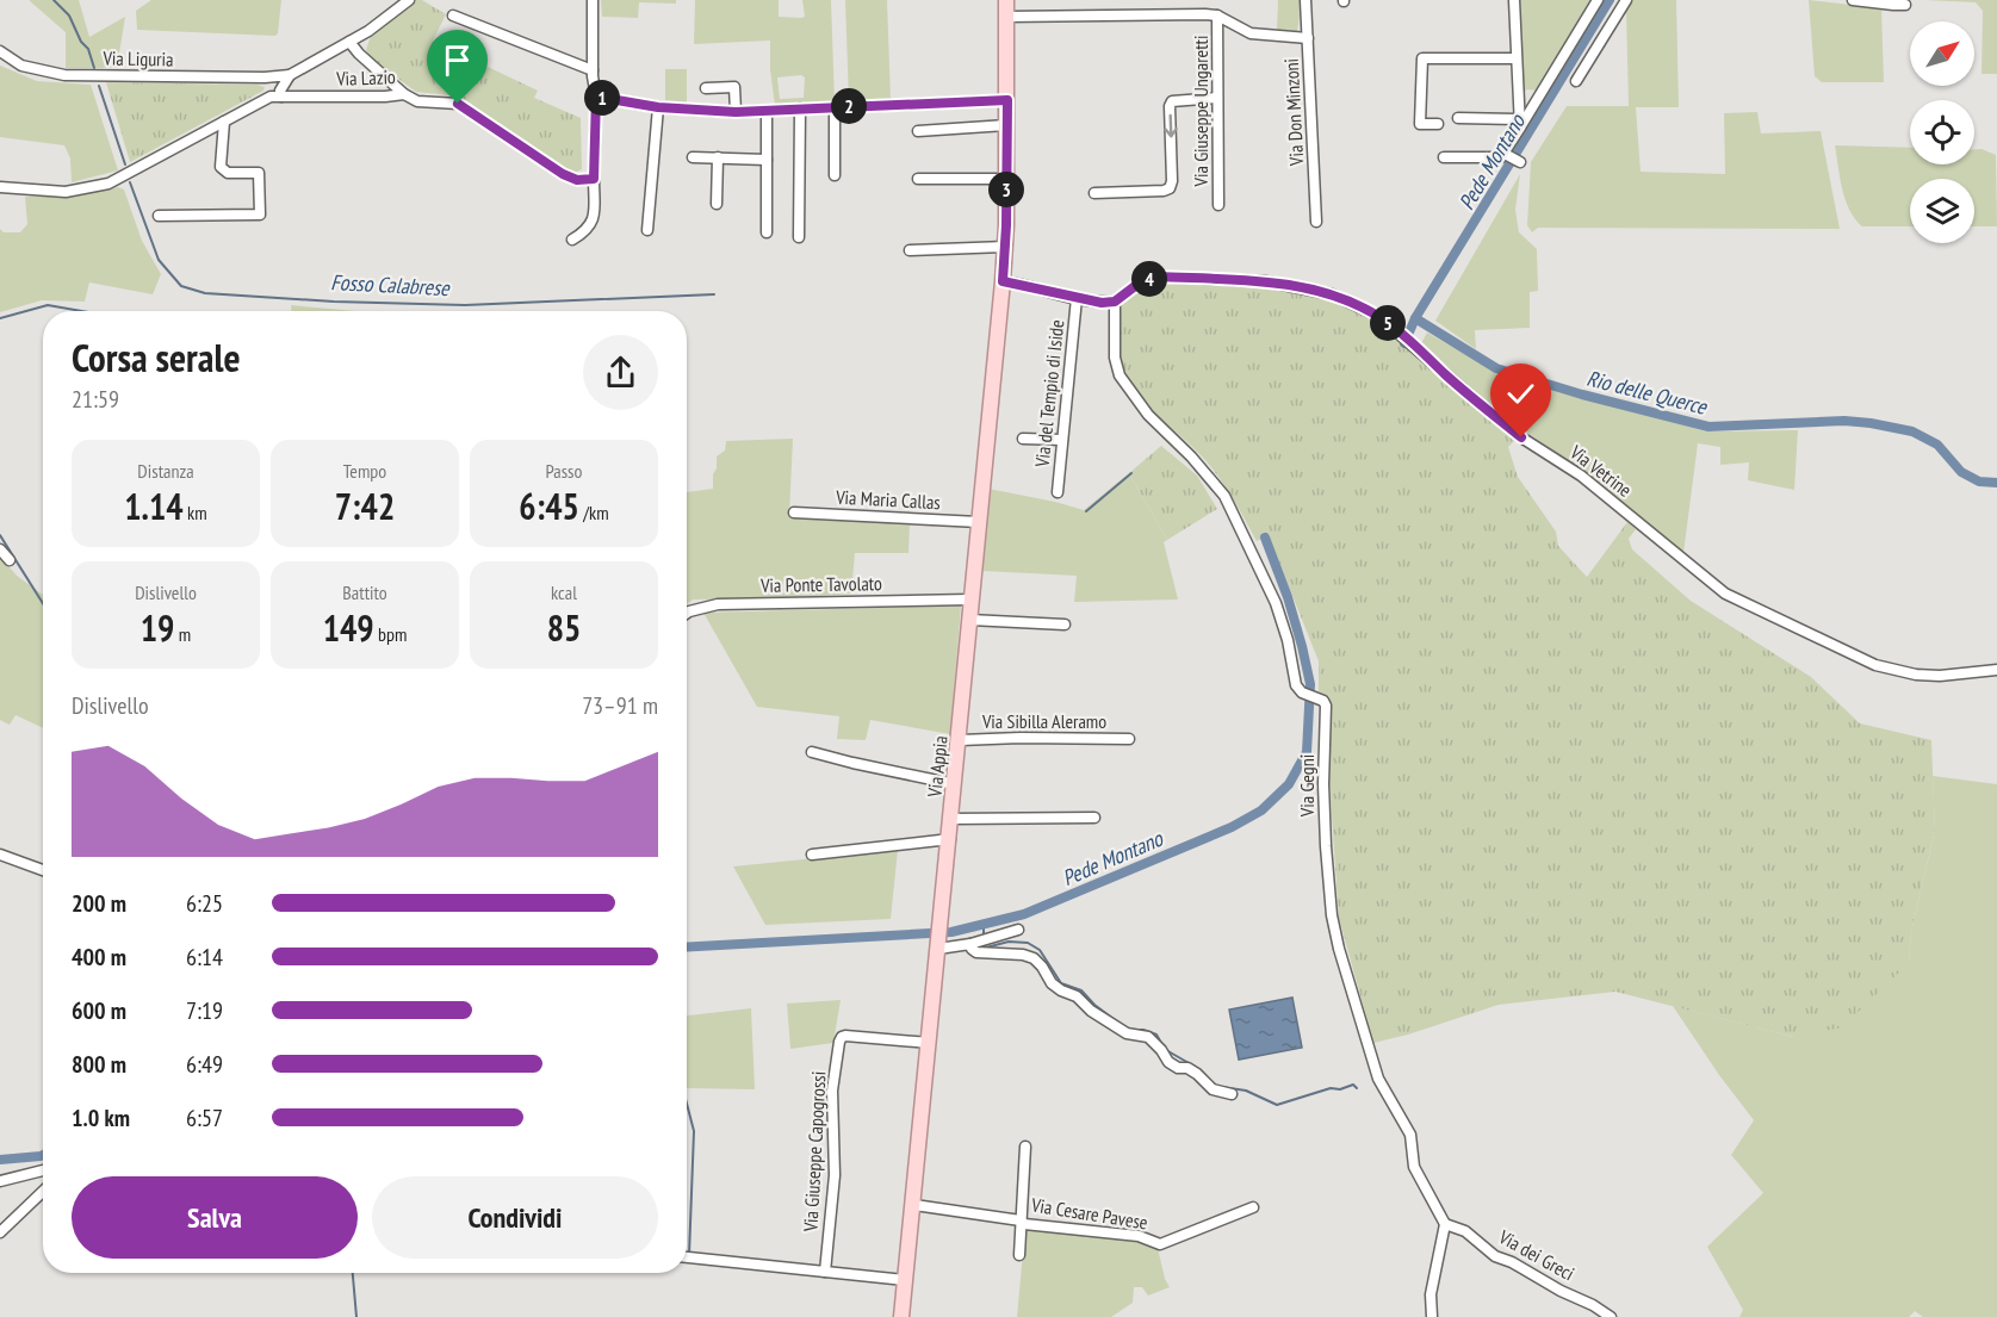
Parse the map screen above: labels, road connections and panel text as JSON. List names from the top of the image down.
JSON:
{
  "streets": {
    "main road": ["Via Appia"],
    "street": [
      "Via Liguria",
      "Via Lazio",
      "Via Giuseppe Ungaretti",
      "Via Don Minzoni",
      "Via del Tempio di Iside",
      "Via Vetrine",
      "Via Maria Callas",
      "Via Ponte Tavolato",
      "Via Sibilla Aleramo",
      "Via Gegni",
      "Via Giuseppe Capogrossi",
      "Via Cesare Pavese",
      "Via dei Greci"
    ]
  },
  "crossings": [
    ["Via Vetrine", "Via Gegni"],
    ["Via Maria Callas", "Via Appia"],
    ["Via Ponte Tavolato", "Via Appia"],
    ["Via Sibilla Aleramo", "Via Appia"],
    ["Via Appia", "Via Giuseppe Capogrossi"],
    ["Via Appia", "Via Cesare Pavese"],
    ["Via Gegni", "Via dei Greci"]
  ],
  "water": ["Pede Montano", "Fosso Calabrese", "Rio delle Querce"],
  "north": "top right",
  "page": {
    "pins": [
      "1",
      "2",
      "3",
      "4",
      "5"
    ],
    "heading": ["Corsa serale", "21:59"],
    "stats": [
      ["Distanza", "1.14 km"],
      ["Tempo", "7:42"],
      ["Passo", "6:45 /km"],
      ["Dislivello", "19 m"],
      ["Battito", "149 bpm"],
      ["kcal", "85"]
    ],
    "chart": ["Dislivello", "73–91 m"],
    "list": [
      {
        "name": "200 m",
        "note": "6:25"
      },
      {
        "name": "400 m",
        "note": "6:14"
      },
      {
        "name": "600 m",
        "note": "7:19"
      },
      {
        "name": "800 m",
        "note": "6:49"
      },
      {
        "name": "1.0 km",
        "note": "6:57"
      }
    ],
    "buttons": ["Salva", "Condividi"]
  }
}
